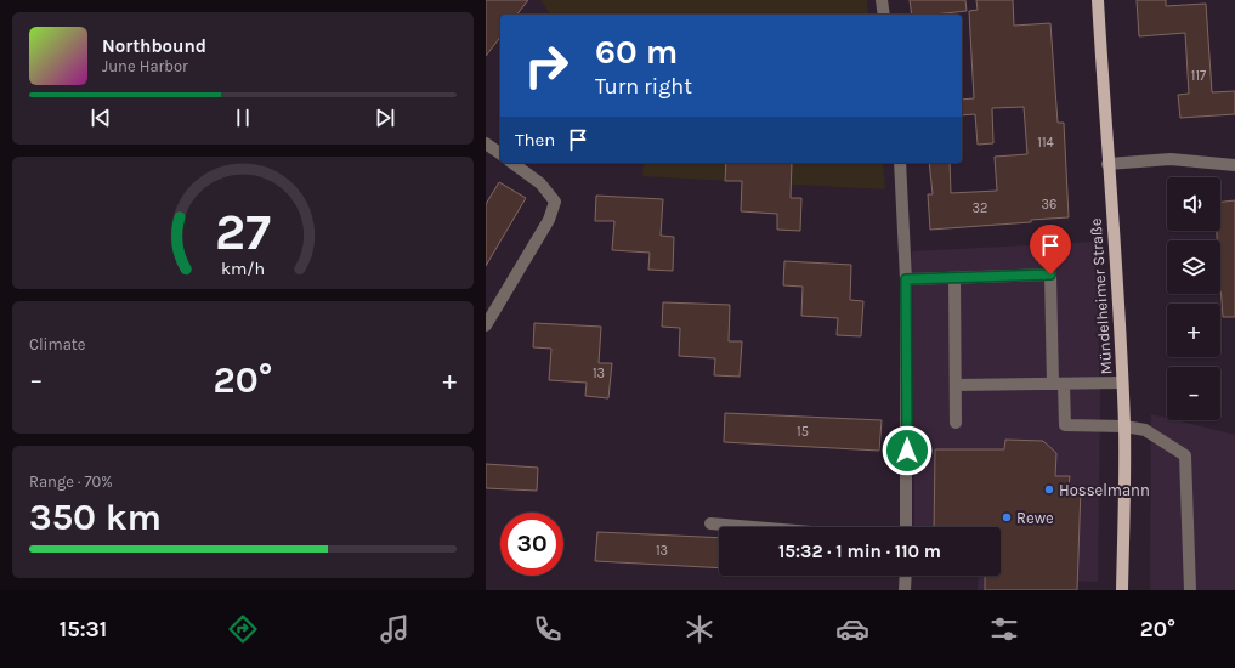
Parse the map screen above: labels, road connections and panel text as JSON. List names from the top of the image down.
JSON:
{
  "streets": {
    "main road": ["Mündelheimer Straße"]
  },
  "places": ["Hosselmann", "Rewe"],
  "house_numbers": [
    "117",
    "114",
    "36",
    "32",
    "13",
    "15",
    "13"
  ],
  "page": {
    "turn": ["60 m", "Turn right"],
    "song": ["Northbound", "June Harbor"],
    "then": "Then",
    "map_buttons": ["+", "−"],
    "tile": [
      "Climate",
      ["Range · 70%", "350 km"]
    ],
    "heat": ["−", "20°", "+"],
    "limit": "30",
    "trip": "15:32 · 1 min · 110 m",
    "tabs": ["15:31", "20°"],
    "gauge": ["27", "km/h"]
  }
}
